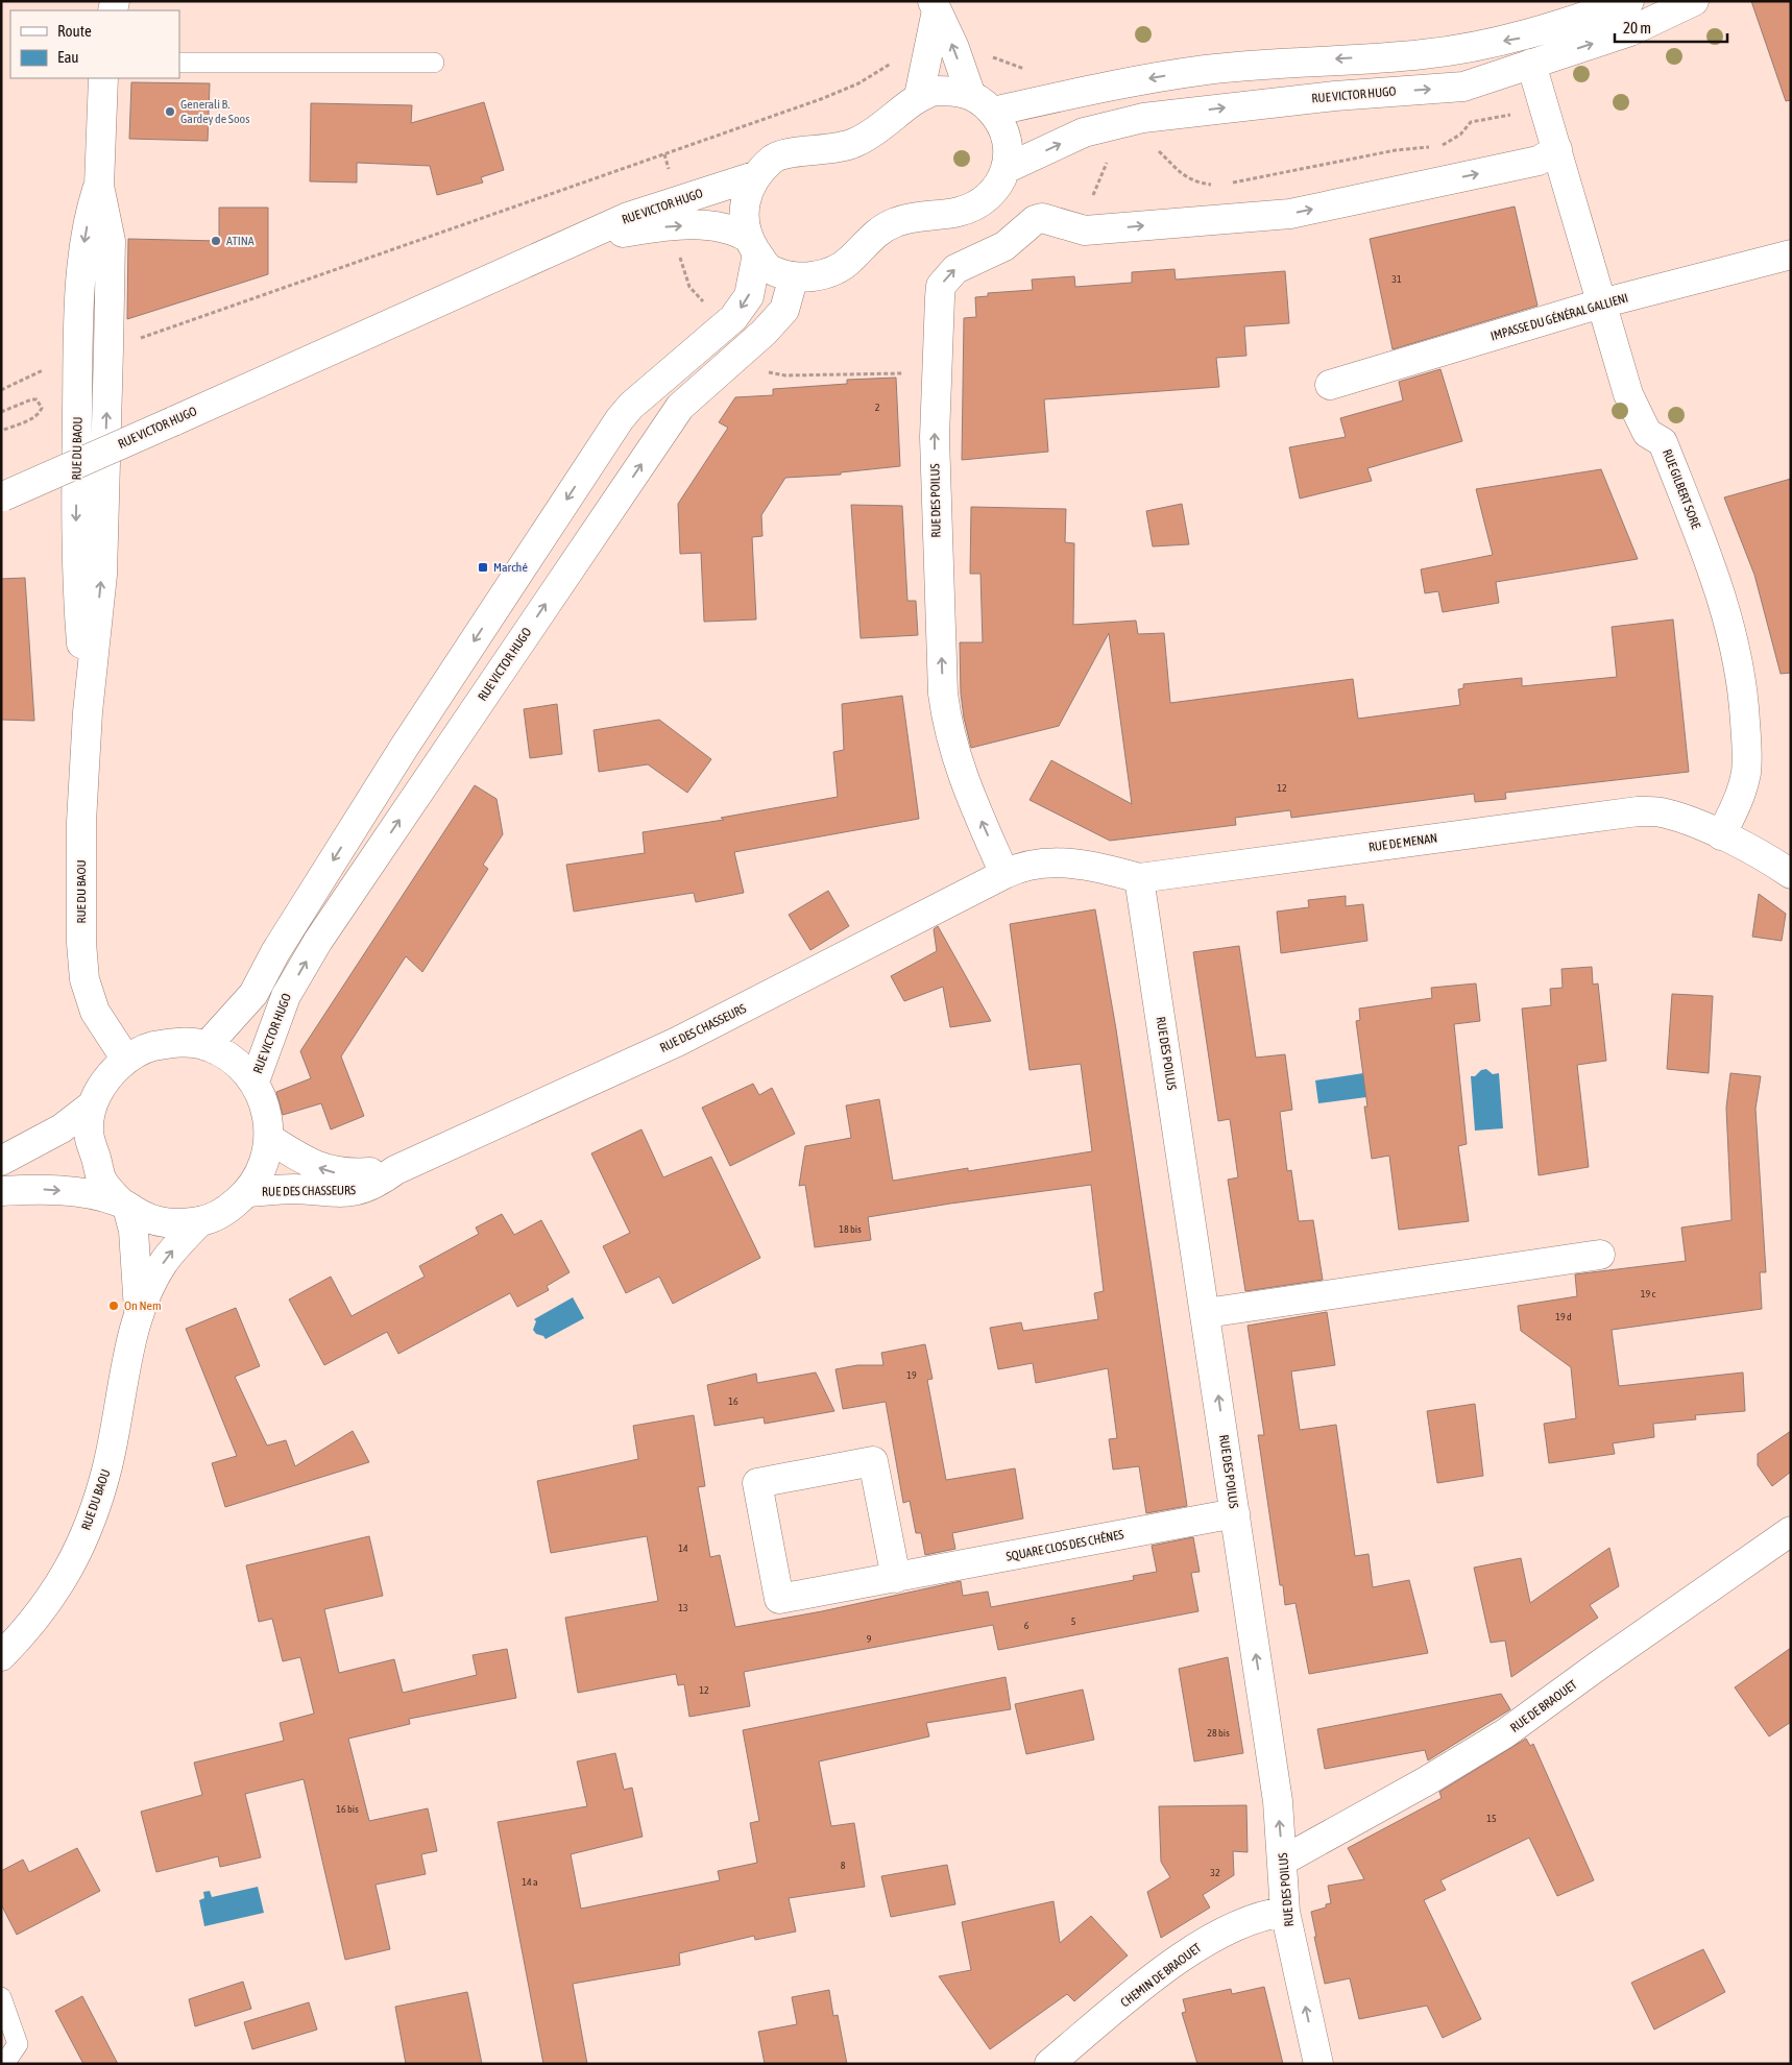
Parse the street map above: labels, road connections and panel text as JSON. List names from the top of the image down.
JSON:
{
  "streets": {
    "street": [
      "RUE VICTOR HUGO",
      "IMPASSE DU GÉNÉRAL GALLIENI",
      "RUE DU BAOU",
      "RUE GILBERT SORE",
      "RUE DES POILUS",
      "RUE DE MENAN",
      "RUE DES CHASSEURS",
      "SQUARE CLOS DES CHÊNES",
      "RUE DE BRAOUET",
      "CHEMIN DE BRAOUET"
    ]
  },
  "crossings": [
    ["RUE VICTOR HUGO", "RUE DU BAOU"],
    ["RUE VICTOR HUGO", "RUE GILBERT SORE"],
    ["RUE VICTOR HUGO", "RUE DES CHASSEURS"],
    ["IMPASSE DU GÉNÉRAL GALLIENI", "RUE GILBERT SORE"],
    ["RUE DU BAOU", "RUE DES CHASSEURS"],
    ["RUE GILBERT SORE", "RUE DES POILUS"],
    ["RUE GILBERT SORE", "RUE DE MENAN"],
    ["RUE DES POILUS", "RUE DE MENAN"],
    ["RUE DES POILUS", "RUE DES CHASSEURS"],
    ["RUE DES POILUS", "SQUARE CLOS DES CHÊNES"],
    ["RUE DES POILUS", "RUE DE BRAOUET"],
    ["RUE DES POILUS", "CHEMIN DE BRAOUET"],
    ["RUE DE MENAN", "RUE DES CHASSEURS"]
  ],
  "places": {
    "other": ["Generali B. Gardey de Soos", "ATINA", "On Nem"],
    "transit": ["Marché"]
  },
  "house_numbers": [
    "31",
    "2",
    "12",
    "18 bis",
    "19 c",
    "19 d",
    "19",
    "16",
    "14",
    "13",
    "5",
    "6",
    "9",
    "12",
    "28 bis",
    "16 bis",
    "15",
    "8",
    "32",
    "14 a"
  ],
  "legend": ["Route", "Eau"],
  "scale_bar": "20 m"
}
